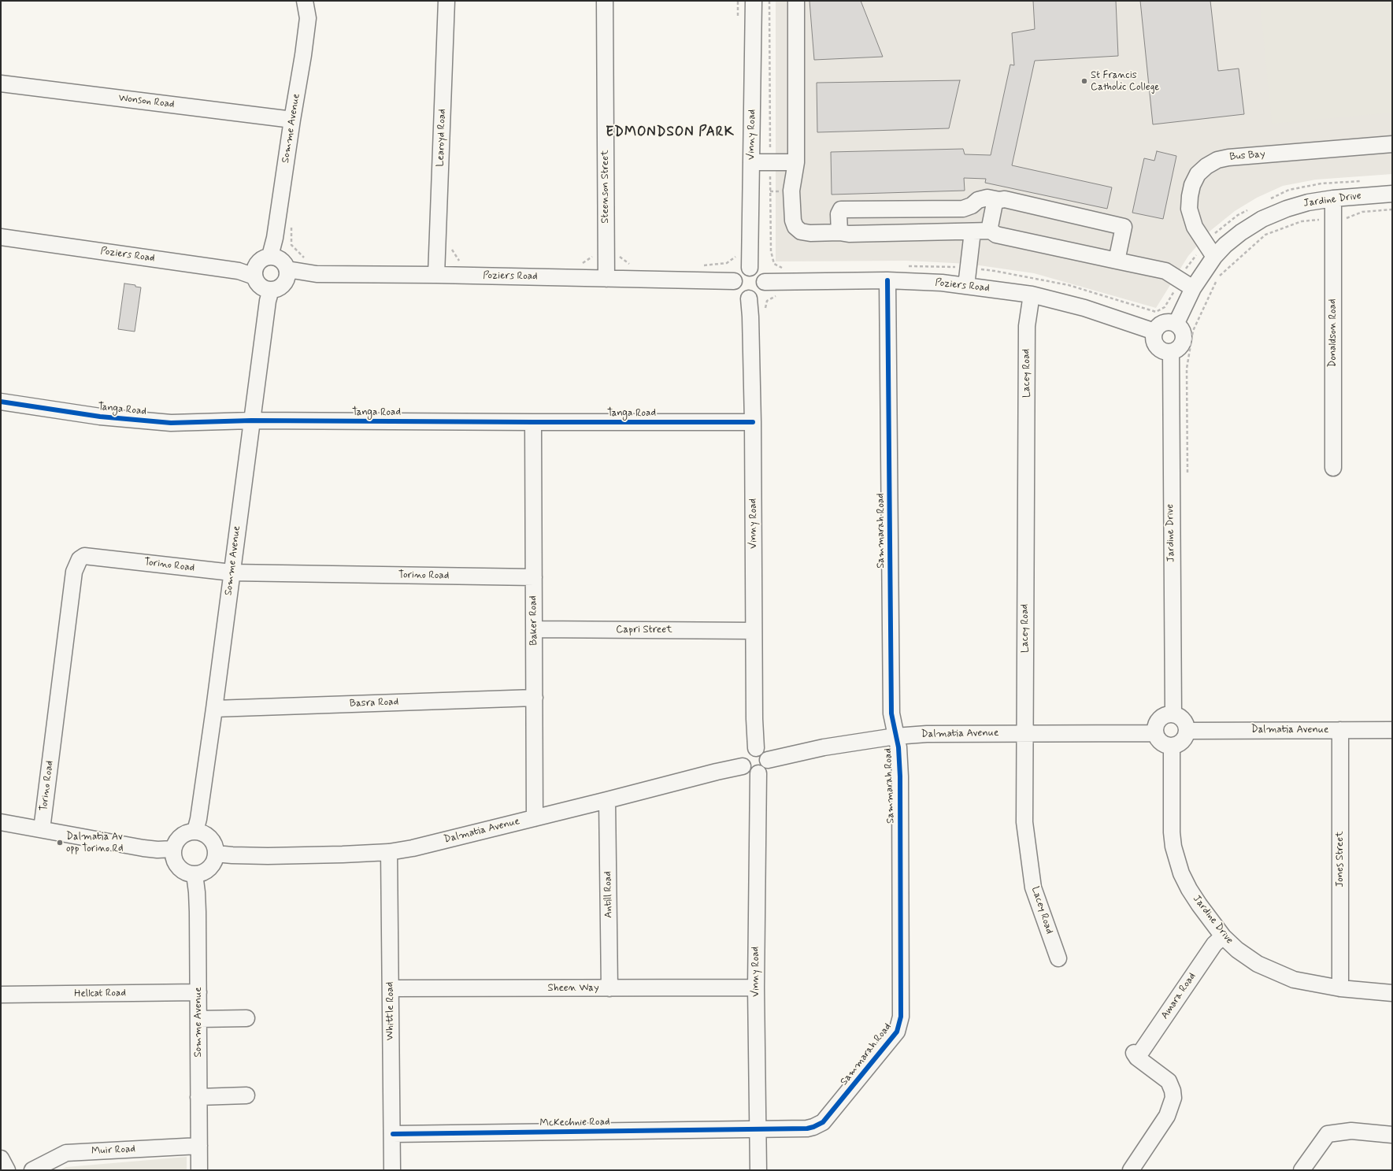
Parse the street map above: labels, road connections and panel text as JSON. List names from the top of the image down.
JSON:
{
  "streets": {
    "street": [
      "Wonson Road",
      "Somme Avenue",
      "Vinny Road",
      "Learoyd Road",
      "Bus Bay",
      "Steenson Street",
      "Jardine Drive",
      "Poziers Road",
      "Donaldson Road",
      "Lacey Road",
      "Tanga Road",
      "Sammarah Road",
      "Torino Road",
      "Baker Road",
      "Capri Street",
      "Basra Road",
      "Dalmatia Avenue",
      "Jones Street",
      "Antill Road",
      "Sheen Way",
      "Hellcat Road",
      "Amara Road",
      "Whittle Road",
      "McKechnie Road",
      "Muir Road"
    ]
  },
  "crossings": [
    ["Wonson Road", "Somme Avenue"],
    ["Somme Avenue", "Poziers Road"],
    ["Somme Avenue", "Tanga Road"],
    ["Somme Avenue", "Torino Road"],
    ["Somme Avenue", "Basra Road"],
    ["Somme Avenue", "Dalmatia Avenue"],
    ["Somme Avenue", "Hellcat Road"],
    ["Somme Avenue", "Muir Road"],
    ["Vinny Road", "Poziers Road"],
    ["Vinny Road", "Tanga Road"],
    ["Vinny Road", "Sammarah Road"],
    ["Vinny Road", "Capri Street"],
    ["Vinny Road", "Dalmatia Avenue"],
    ["Vinny Road", "Sheen Way"],
    ["Vinny Road", "McKechnie Road"],
    ["Learoyd Road", "Poziers Road"],
    ["Bus Bay", "Jardine Drive"],
    ["Steenson Street", "Poziers Road"],
    ["Jardine Drive", "Poziers Road"],
    ["Jardine Drive", "Donaldson Road"],
    ["Jardine Drive", "Dalmatia Avenue"],
    ["Jardine Drive", "Jones Street"],
    ["Jardine Drive", "Amara Road"],
    ["Poziers Road", "Lacey Road"],
    ["Poziers Road", "Sammarah Road"],
    ["Lacey Road", "Dalmatia Avenue"],
    ["Tanga Road", "Baker Road"],
    ["Sammarah Road", "Dalmatia Avenue"],
    ["Sammarah Road", "McKechnie Road"],
    ["Torino Road", "Baker Road"],
    ["Baker Road", "Capri Street"],
    ["Baker Road", "Basra Road"],
    ["Baker Road", "Dalmatia Avenue"],
    ["Dalmatia Avenue", "Jones Street"],
    ["Dalmatia Avenue", "Antill Road"],
    ["Dalmatia Avenue", "Whittle Road"],
    ["Antill Road", "Sheen Way"],
    ["Sheen Way", "Whittle Road"],
    ["Whittle Road", "McKechnie Road"]
  ],
  "districts": ["EDMONDSON PARK"],
  "places": ["St Francis Catholic College", "Dalmatia Av opp Torino Rd"]
}
